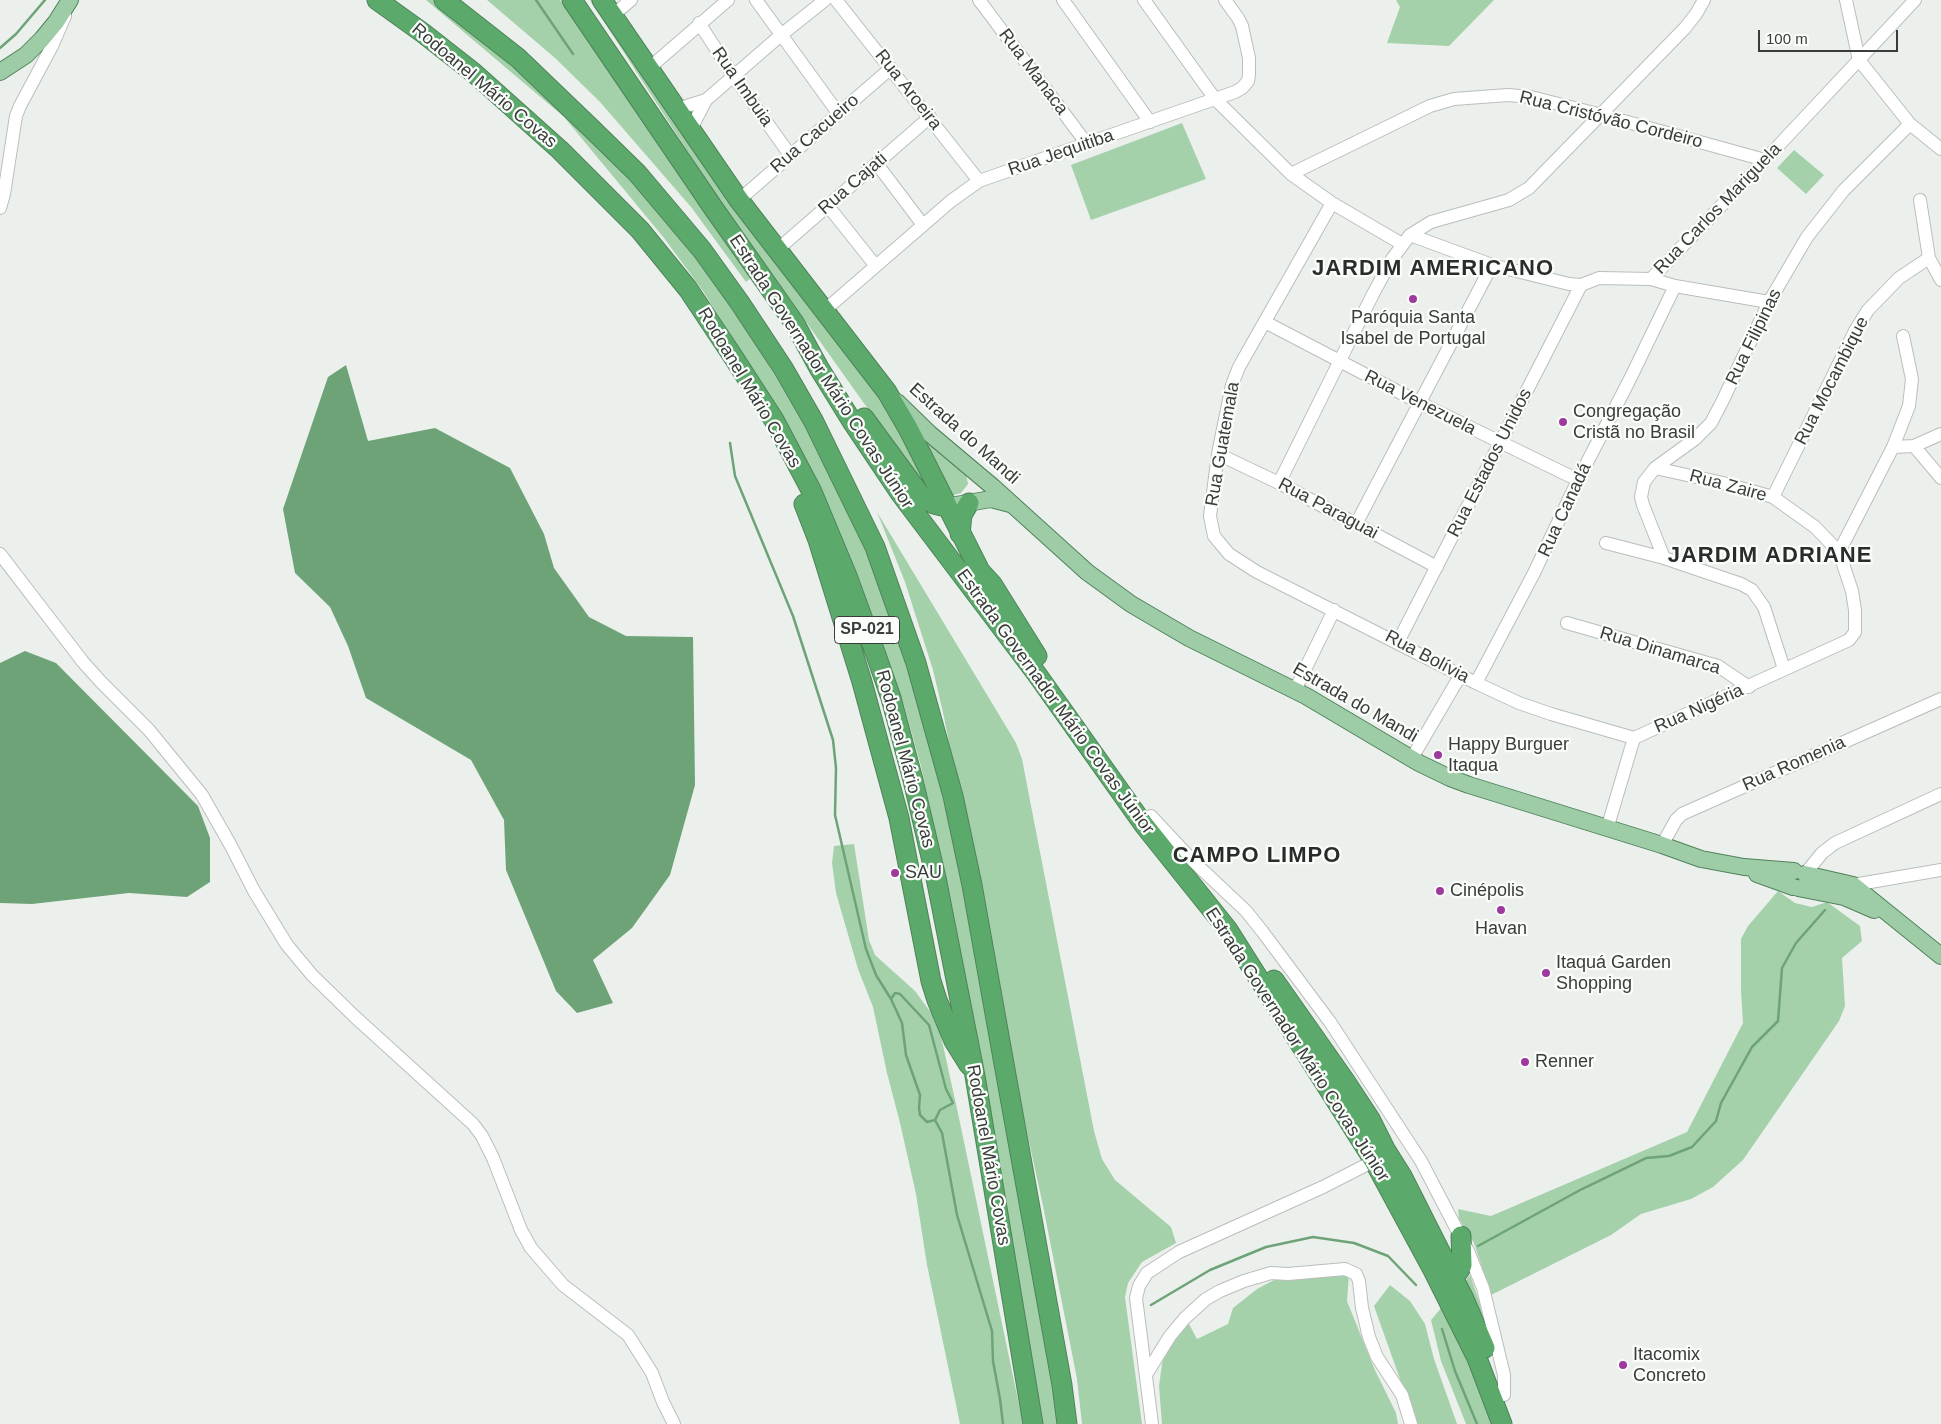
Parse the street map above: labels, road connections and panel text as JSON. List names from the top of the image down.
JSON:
{
  "streets": {
    "highway": ["Rodoanel Mário Covas", "Estrada Governador Mário Covas Júnior", "SP-021"],
    "main road": ["Estrada do Mandi"],
    "street": [
      "Rua Manaca",
      "Rua Imbuia",
      "Rua Aroeira",
      "Rua Cristóvão Cordeiro",
      "Rua Cacueiro",
      "Rua Jequitiba",
      "Rua Cajati",
      "Rua Carlos Mariguela",
      "Rua Filipinas",
      "Rua Mocambique",
      "Rua Venezuela",
      "Rua Guatemala",
      "Rua Estados Unidos",
      "Rua Zaire",
      "Rua Paraguai",
      "Rua Canadá",
      "Rua Dinamarca",
      "Rua Bolívia",
      "Rua Nigéria",
      "Rua Romenia"
    ]
  },
  "crossings": [
    ["Rua Manaca", "Rua Jequitiba"],
    ["Rua Imbuia", "Rua Cacueiro"],
    ["Rua Aroeira", "Rua Cacueiro"],
    ["Rua Aroeira", "Rua Jequitiba"],
    ["Rua Aroeira", "Rua Cajati"],
    ["Rua Cristóvão Cordeiro", "Rua Carlos Mariguela"],
    ["Rua Cacueiro", "Estrada Governador Mário Covas Júnior"],
    ["Rua Jequitiba", "Rua Carlos Mariguela"],
    ["Rua Jequitiba", "Estrada Governador Mário Covas Júnior"],
    ["Rua Cajati", "Estrada Governador Mário Covas Júnior"],
    ["Rua Carlos Mariguela", "Rua Guatemala"],
    ["Rua Carlos Mariguela", "Rua Estados Unidos"],
    ["Rua Filipinas", "Rua Zaire"],
    ["Estrada Governador Mário Covas Júnior", "Estrada do Mandi"],
    ["Rua Mocambique", "Rua Zaire"],
    ["Rua Venezuela", "Rua Guatemala"],
    ["Rua Venezuela", "Rua Estados Unidos"],
    ["Rua Venezuela", "Rua Canadá"],
    ["Estrada do Mandi", "Rua Nigéria"],
    ["Estrada do Mandi", "Rua Romenia"],
    ["Rua Guatemala", "Rua Paraguai"],
    ["Rua Guatemala", "Rua Bolívia"],
    ["Rua Estados Unidos", "Rua Paraguai"],
    ["Rua Estados Unidos", "Rua Bolívia"],
    ["Rua Zaire", "Rua Nigéria"],
    ["Rua Canadá", "Rua Bolívia"],
    ["Rua Dinamarca", "Rua Nigéria"],
    ["Rua Bolívia", "Rua Nigéria"]
  ],
  "districts": ["JARDIM AMERICANO", "JARDIM ADRIANE", "CAMPO LIMPO"],
  "places": [
    "Paróquia Santa Isabel de Portugal",
    "Congregação Cristã no Brasil",
    "Happy Burguer Itaqua",
    "SAU",
    "Cinépolis",
    "Havan",
    "Itaquá Garden Shopping",
    "Renner",
    "Itacomix Concreto"
  ],
  "scale_bar": "100 m"
}
